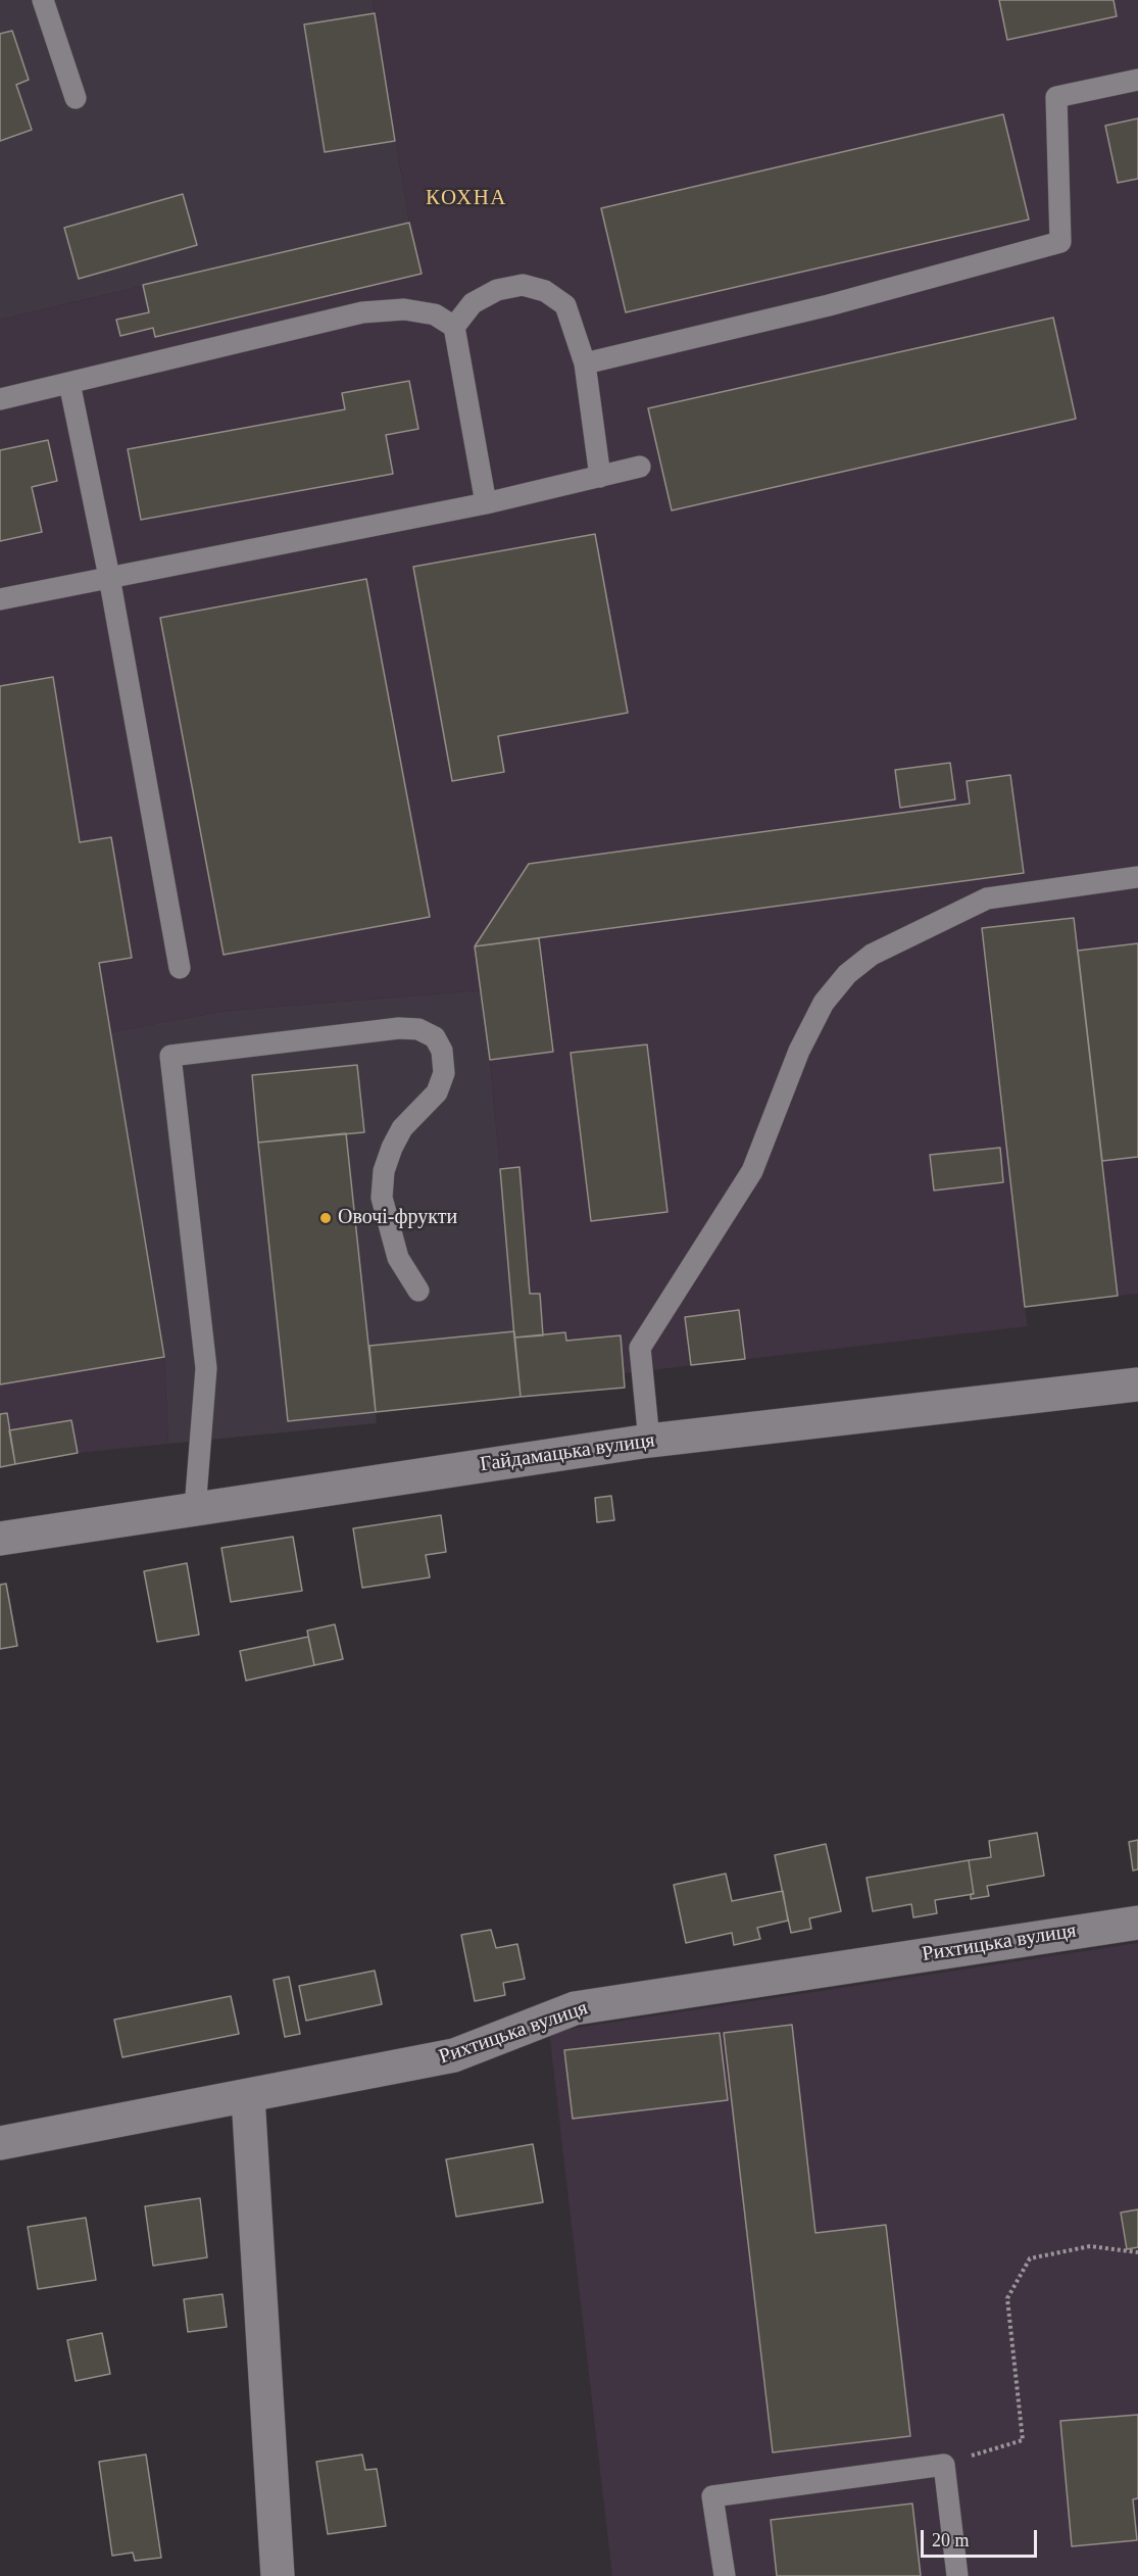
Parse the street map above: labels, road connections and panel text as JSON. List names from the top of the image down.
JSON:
{
  "streets": {
    "street": ["Гайдамацька вулиця", "Рихтицька вулиця"]
  },
  "districts": ["КОХНА"],
  "places": ["Овочі-фрукти"],
  "scale_bar": "20 m"
}
